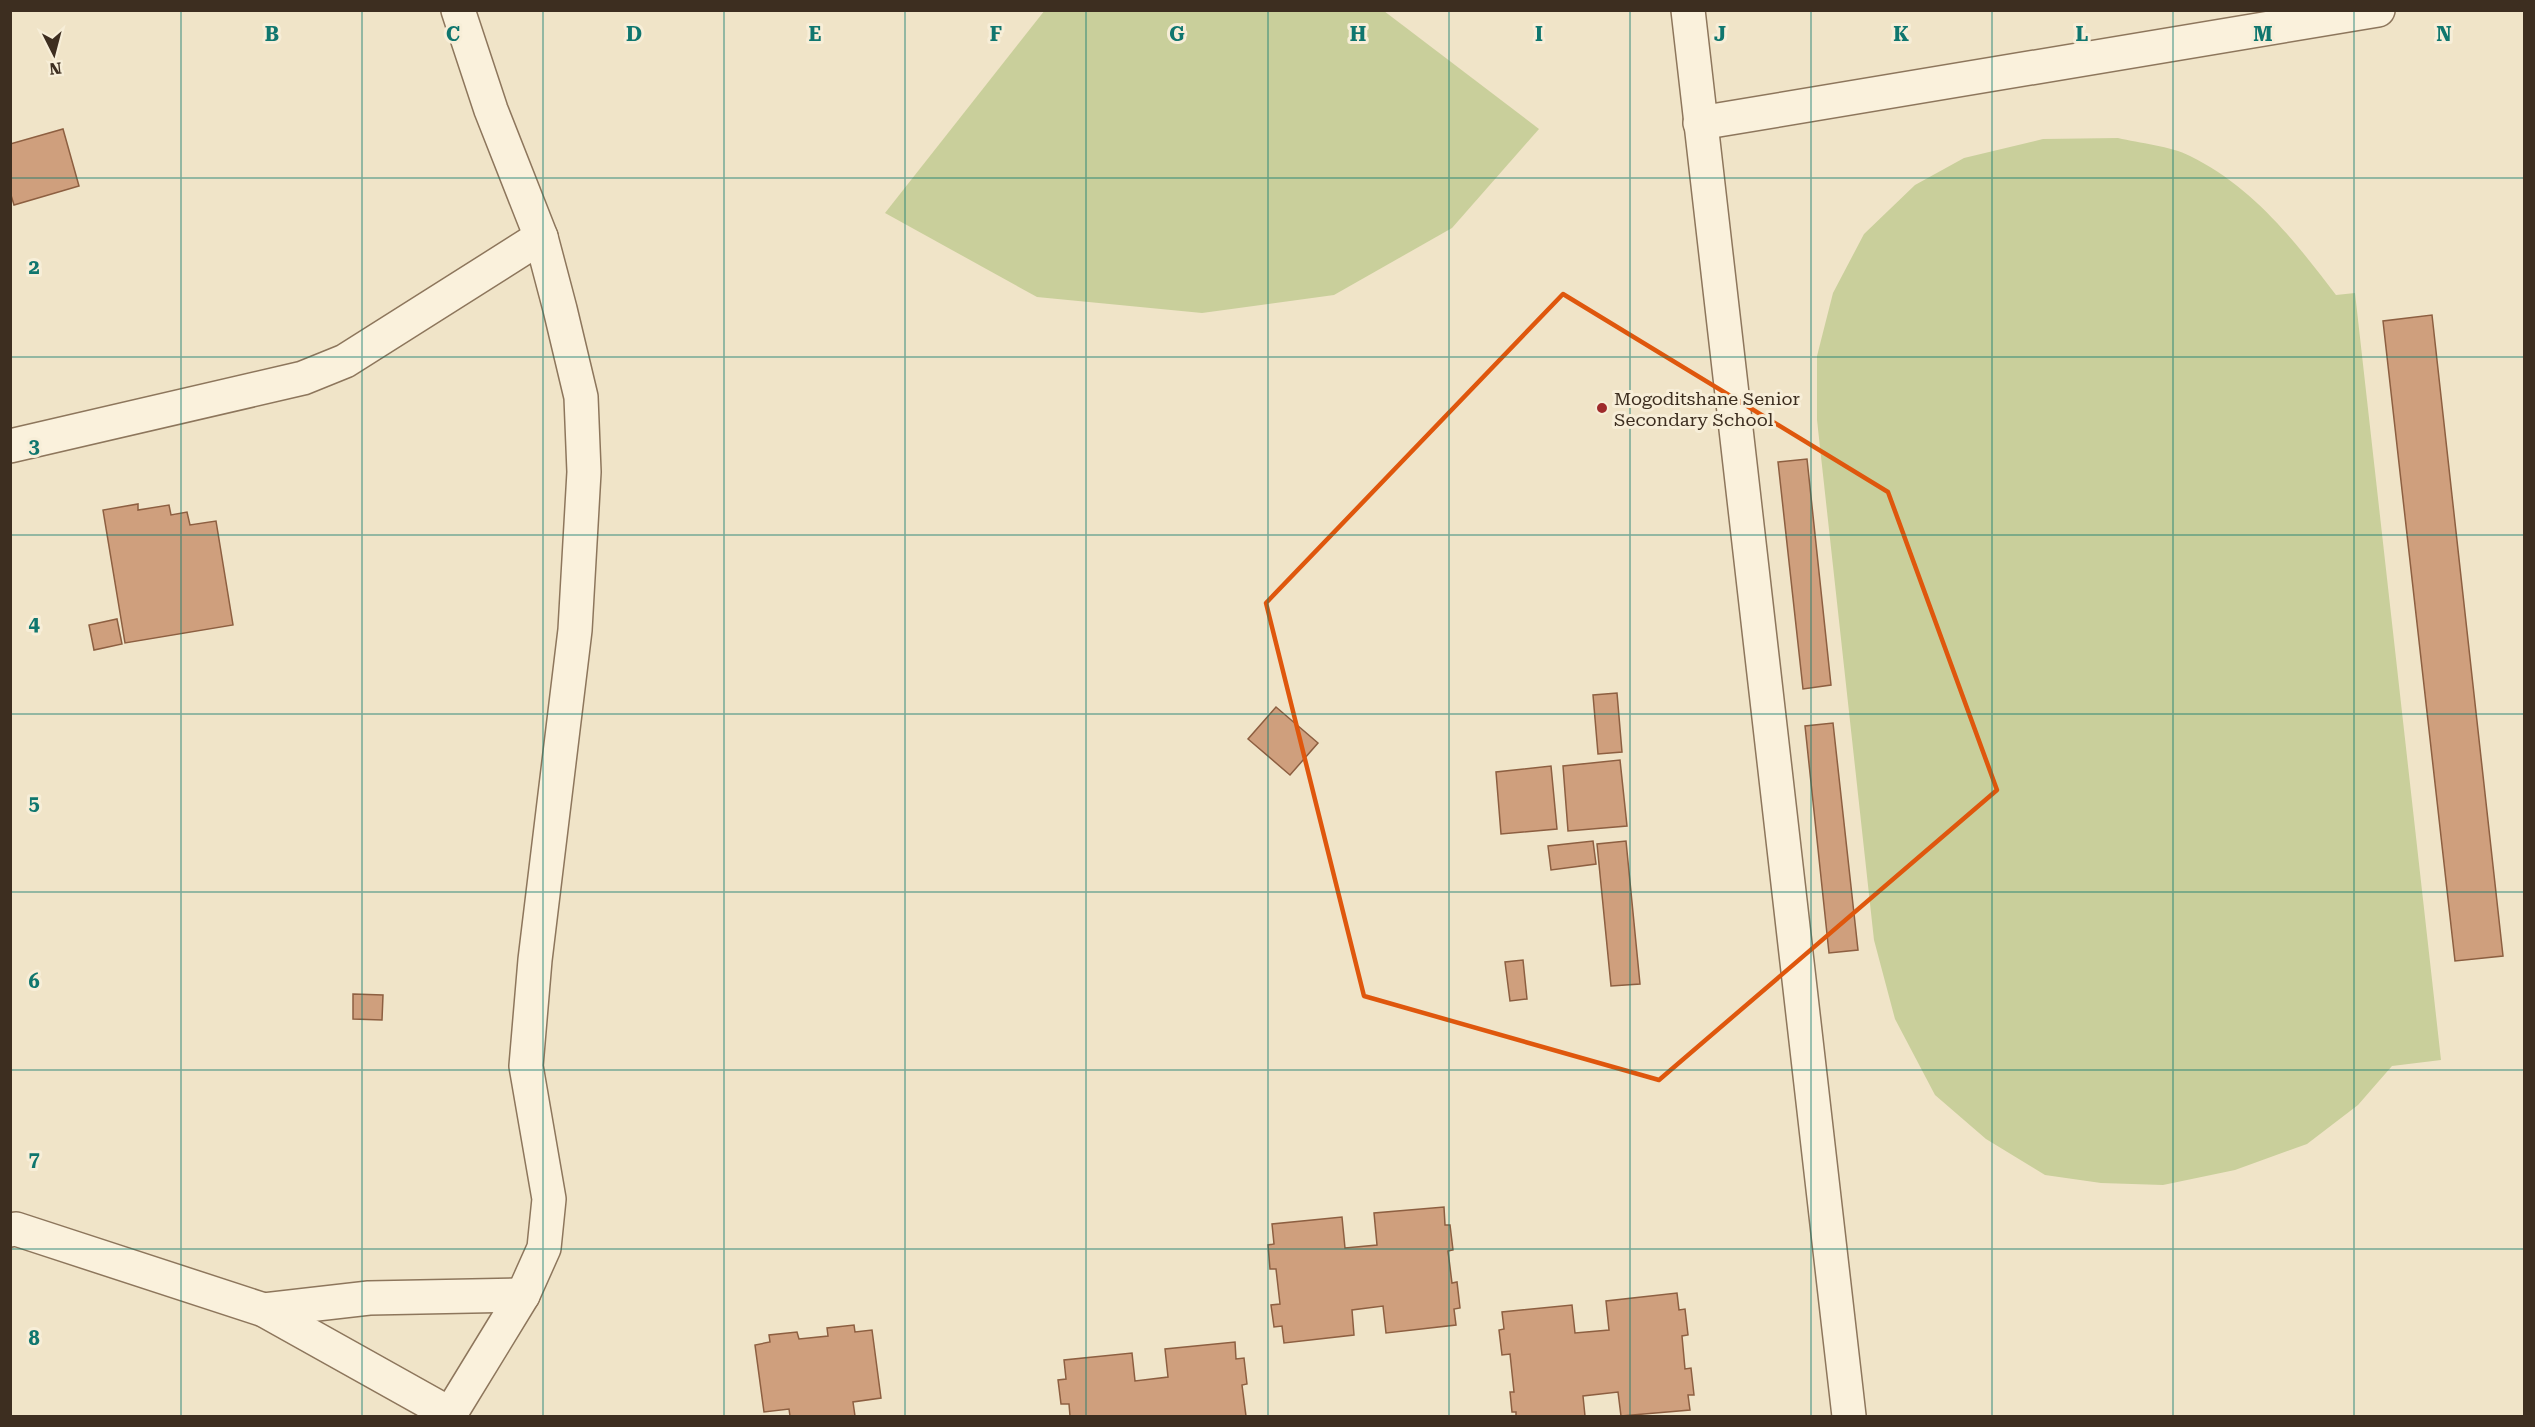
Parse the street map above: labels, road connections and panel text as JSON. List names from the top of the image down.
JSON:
{
  "places": ["Mogoditshane Senior Secondary School"],
  "north": "bottom",
  "grid": {
    "columns": [
      "B",
      "C",
      "D",
      "E",
      "F",
      "G",
      "H",
      "I",
      "J",
      "K",
      "L",
      "M",
      "N"
    ],
    "rows": [
      "2",
      "3",
      "4",
      "5",
      "6",
      "7",
      "8"
    ]
  }
}
